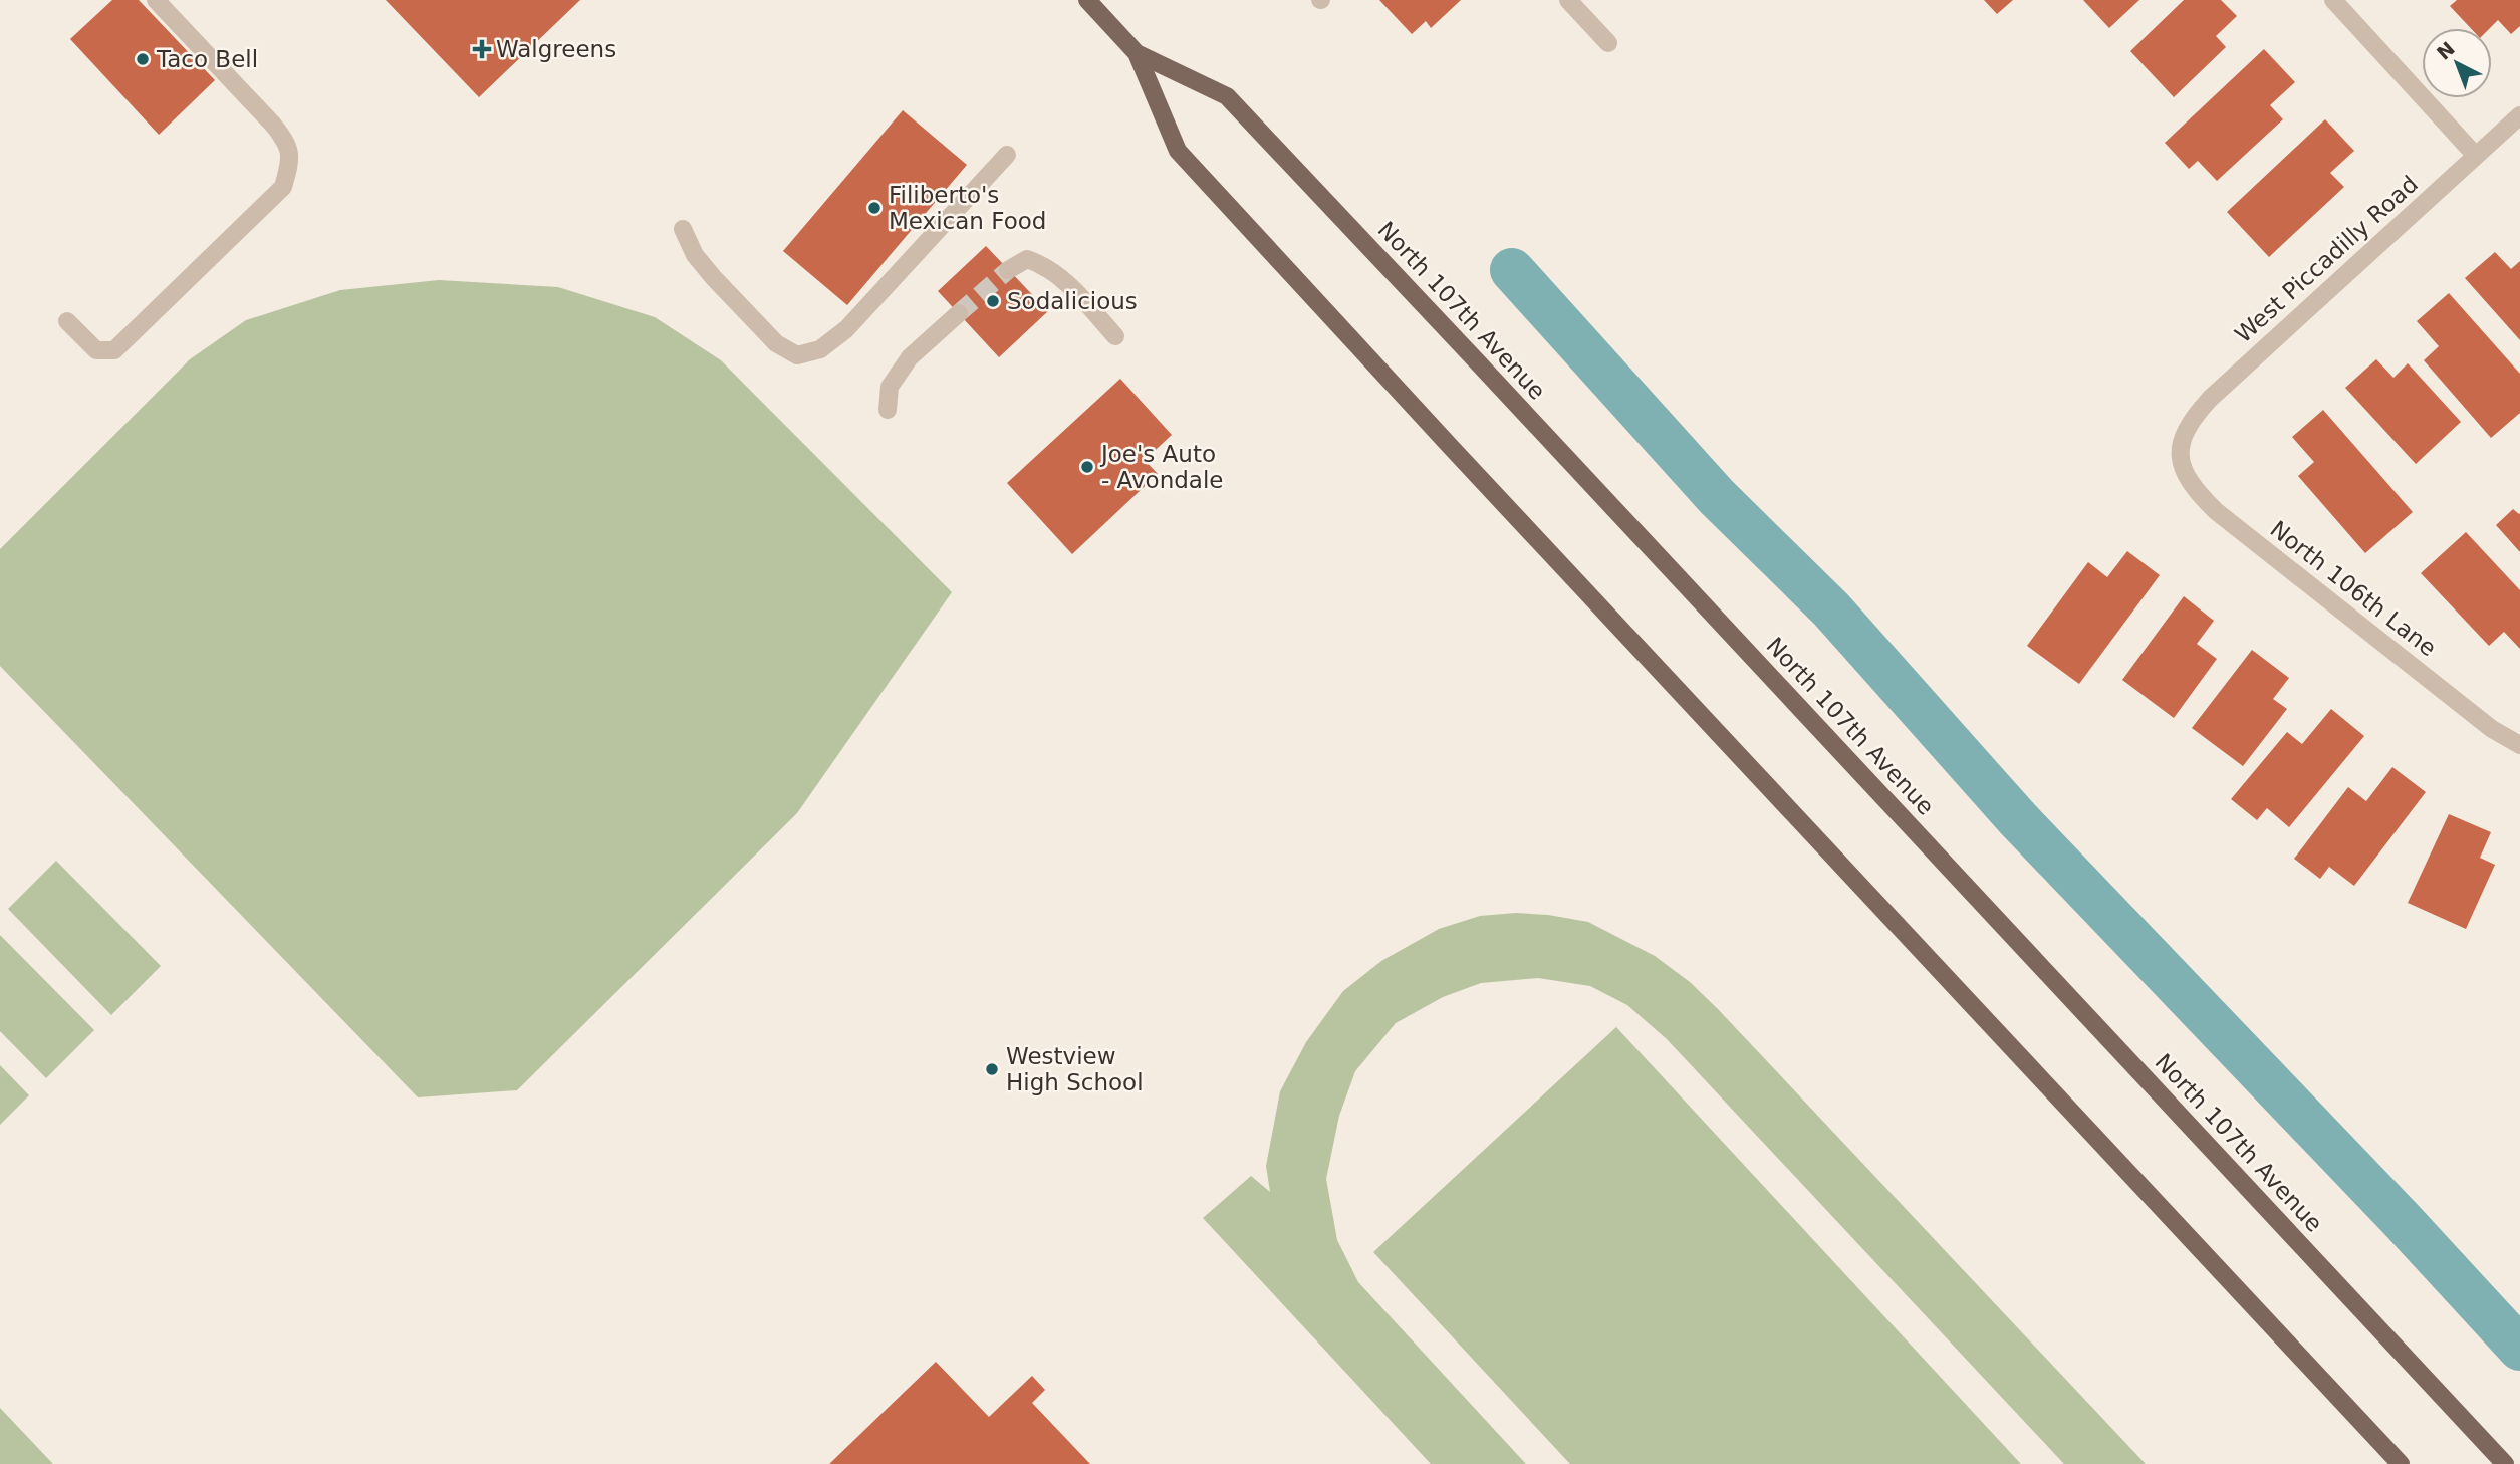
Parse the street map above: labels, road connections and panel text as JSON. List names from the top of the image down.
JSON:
{
  "streets": {
    "main road": ["North 107th Avenue"],
    "street": ["West Piccadilly Road", "North 106th Lane"]
  },
  "crossings": [
    ["West Piccadilly Road", "North 106th Lane"]
  ],
  "places": {
    "health": ["Walgreens"],
    "other": [
      "Taco Bell",
      "Filiberto's Mexican Food",
      "Sodalicious",
      "Joe's Auto - Avondale",
      "Westview High School"
    ]
  },
  "north": "top left"
}
